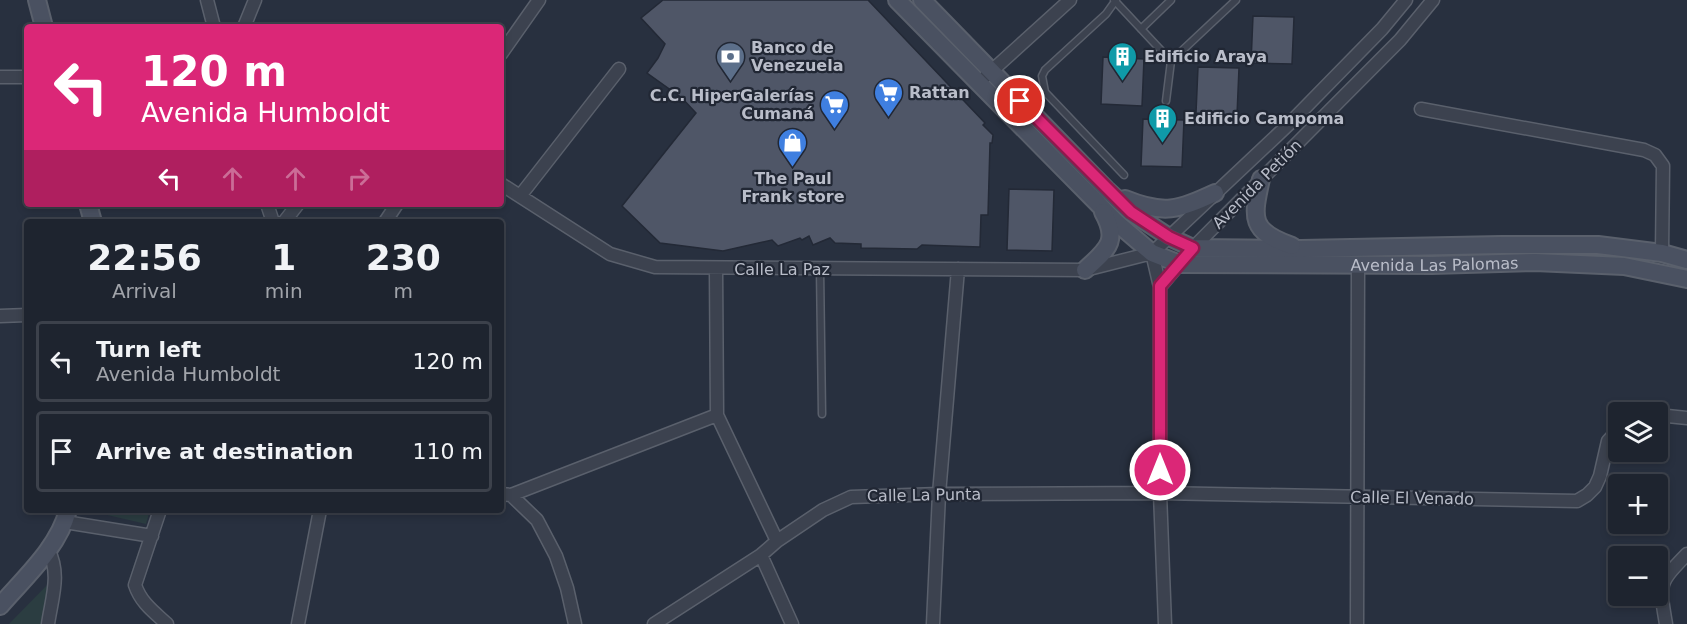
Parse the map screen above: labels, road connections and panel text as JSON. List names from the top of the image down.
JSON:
{
  "streets": {
    "main road": ["Avenida Las Palomas"],
    "street": [
      "Avenida Petión",
      "Calle La Paz",
      "Calle La Punta",
      "Calle El Venado"
    ]
  },
  "crossings": [
    ["Avenida Petión", "Avenida Las Palomas"],
    ["Avenida Petión", "Calle La Paz"],
    ["Calle La Punta", "Calle El Venado"]
  ],
  "places": {
    "bank": ["Banco de Venezuela"],
    "building": ["Edificio Araya", "Edificio Campoma"],
    "supermarket": ["Rattan", "C.C. HiperGalerías Cumaná"],
    "shop": ["The Paul Frank store"]
  },
  "page": {
    "turn": ["120 m", "Avenida Humboldt"],
    "eta": [
      "22:56",
      "Arrival",
      "1",
      "min",
      "230",
      "m"
    ],
    "list": [
      {
        "name": "Turn left",
        "note": "Avenida Humboldt",
        "value": "120 m"
      },
      {
        "name": "Arrive at destination",
        "value": "110 m"
      }
    ],
    "map_buttons": ["+", "−"]
  }
}
